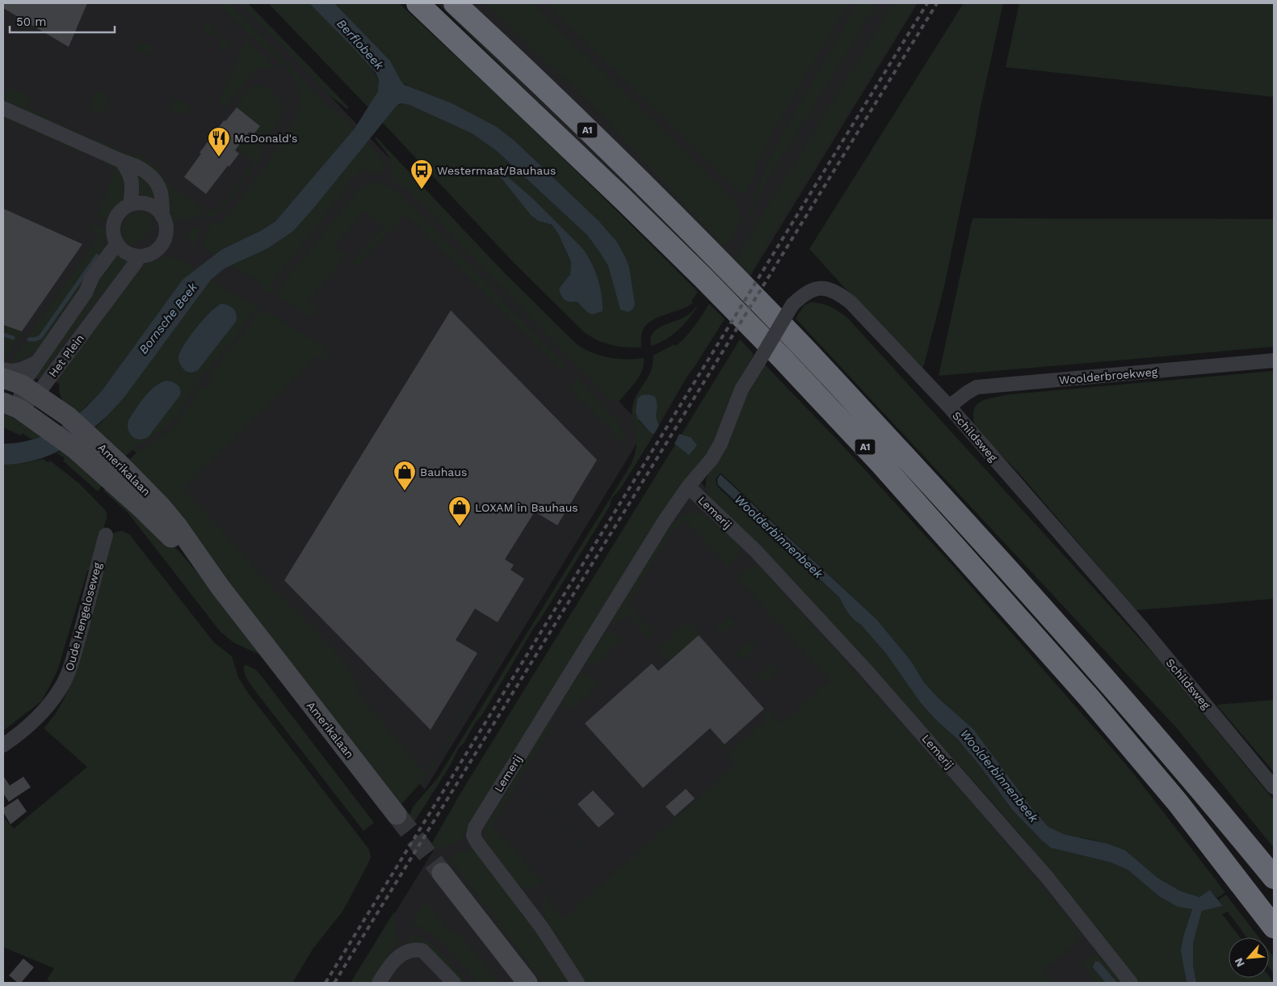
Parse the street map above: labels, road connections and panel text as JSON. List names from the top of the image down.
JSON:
{
  "streets": {
    "highway": ["A1"],
    "main road": ["Amerikalaan"],
    "street": [
      "Het Plein",
      "Woolderbroekweg",
      "Schildsweg",
      "Lemerij",
      "Oude Hengeloseweg"
    ]
  },
  "crossings": [
    ["Het Plein", "Amerikalaan"],
    ["Woolderbroekweg", "Schildsweg"],
    ["Schildsweg", "Lemerij"]
  ],
  "water": ["Berflobeek", "Bornsche Beek", "Woolderbinnenbeek"],
  "places": {
    "restaurant": ["McDonald's"],
    "bus stop": ["Westermaat/Bauhaus"],
    "shop": ["Bauhaus", "LOXAM in Bauhaus"]
  },
  "scale_bar": "50 m",
  "north": "bottom left"
}
